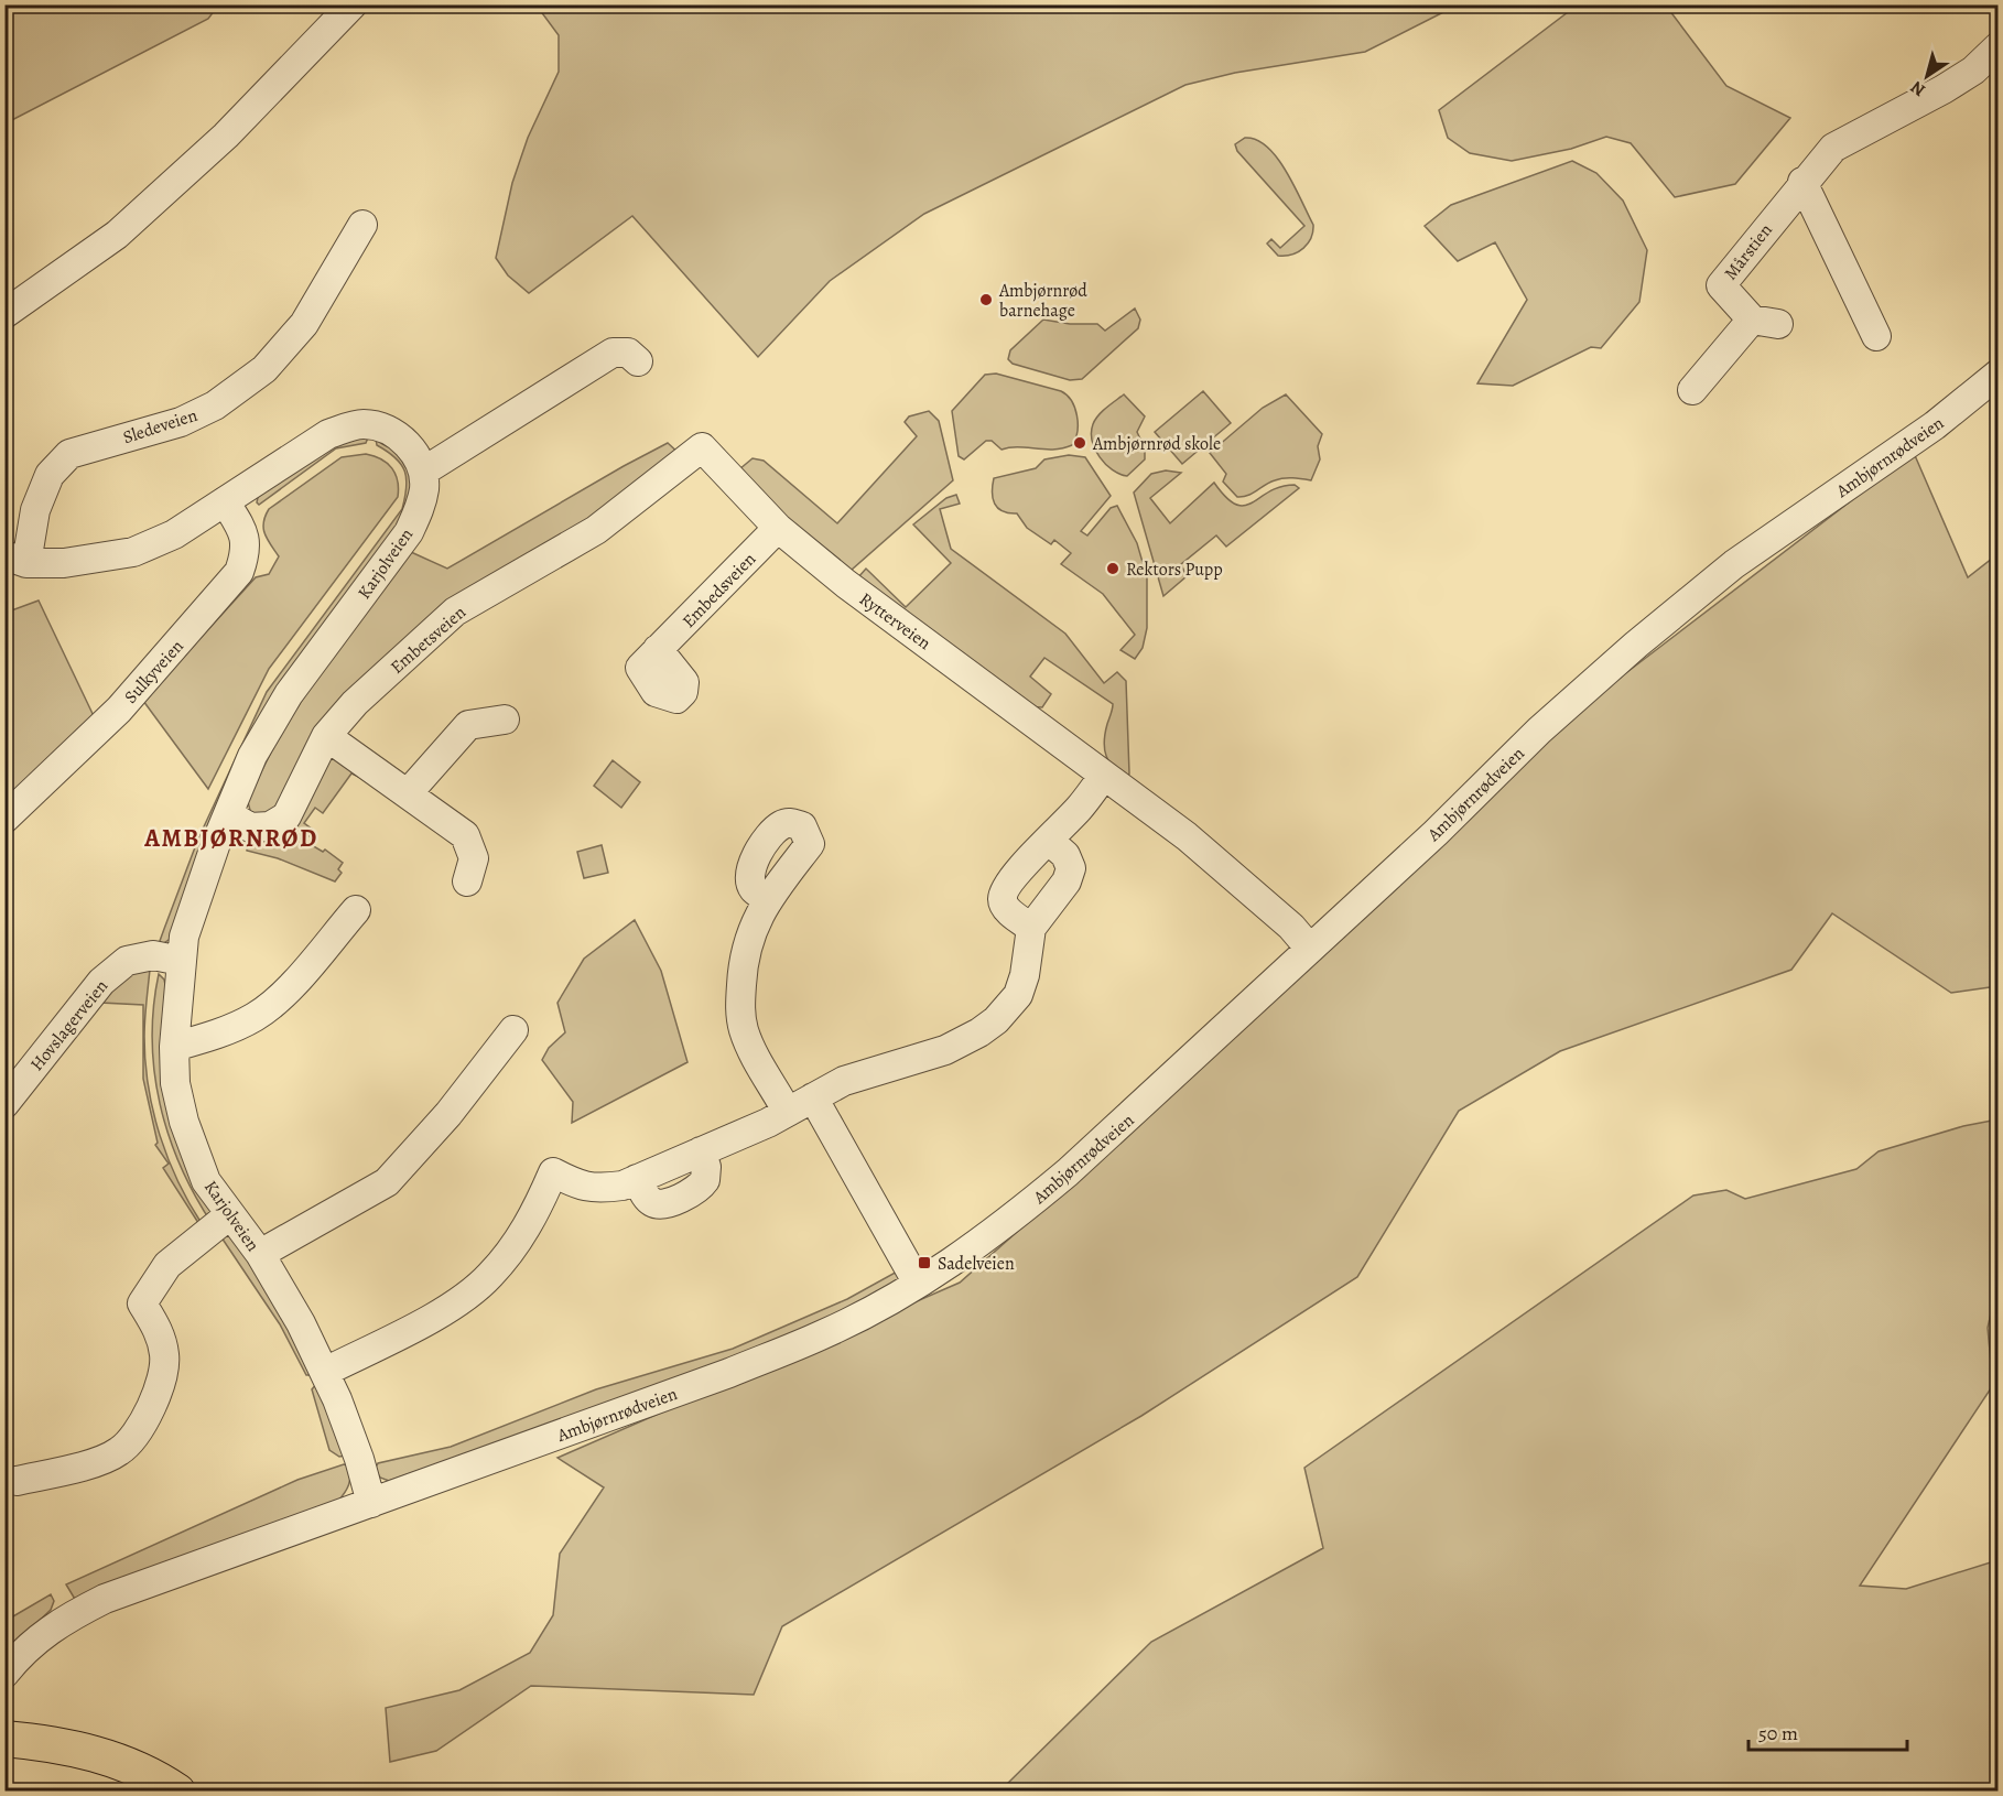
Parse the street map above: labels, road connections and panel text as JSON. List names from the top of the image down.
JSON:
{
  "streets": {
    "street": [
      "Mårstien",
      "Sledeveien",
      "Ambjørnrødveien",
      "Karjolveien",
      "Embedsveien",
      "Rytterveien",
      "Embetsveien",
      "Sulkyveien",
      "Hovslagerveien"
    ]
  },
  "crossings": [
    ["Ambjørnrødveien", "Karjolveien"],
    ["Ambjørnrødveien", "Rytterveien"],
    ["Karjolveien", "Embetsveien"],
    ["Karjolveien", "Hovslagerveien"],
    ["Embedsveien", "Rytterveien"],
    ["Rytterveien", "Embetsveien"]
  ],
  "districts": ["AMBJØRNRØD"],
  "places": {
    "other": ["Ambjørnrød barnehage", "Ambjørnrød skole", "Rektors Pupp"],
    "transit": ["Sadelveien"]
  },
  "scale_bar": "50 m",
  "north": "bottom left"
}
